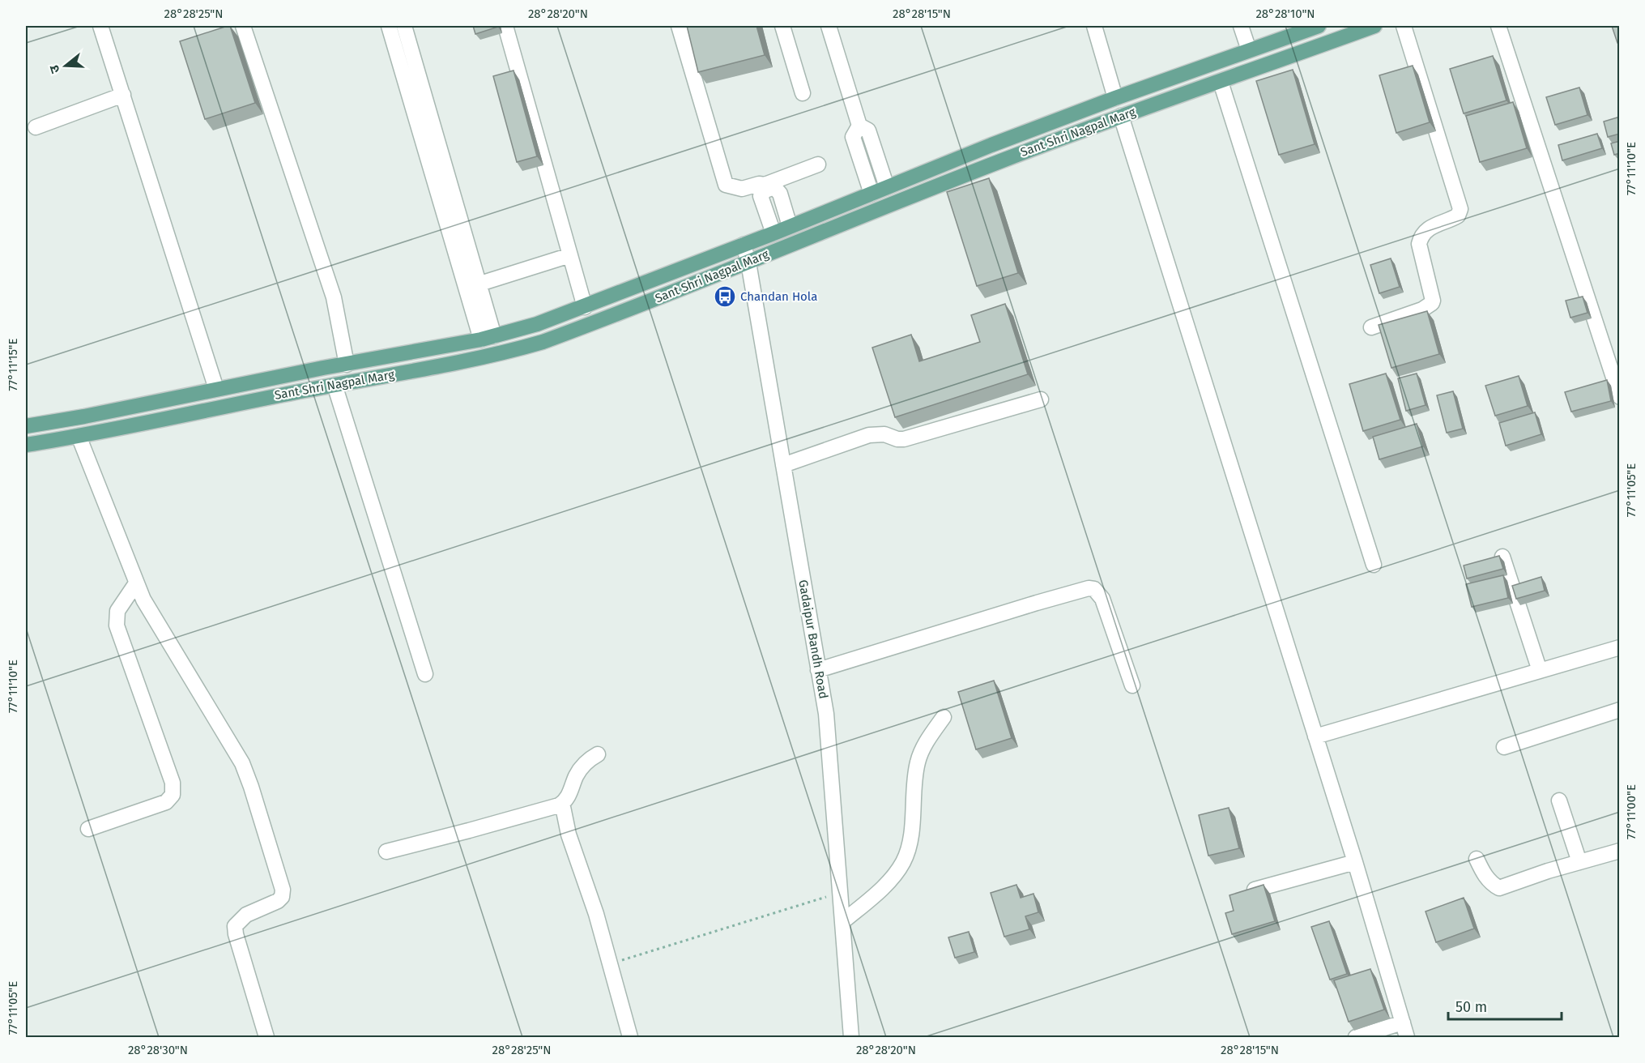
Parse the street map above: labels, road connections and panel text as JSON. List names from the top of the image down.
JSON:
{
  "streets": {
    "main road": ["Sant Shri Nagpal Marg"],
    "street": ["Gadaipur Bandh Road"]
  },
  "crossings": [
    ["Sant Shri Nagpal Marg", "Gadaipur Bandh Road"]
  ],
  "places": {
    "bus stop": ["Chandan Hola"]
  },
  "scale_bar": "50 m",
  "north": "left",
  "coordinates": [
    "28°28'25\"N",
    "28°28'20\"N",
    "28°28'15\"N",
    "28°28'10\"N",
    "77°11'10\"E",
    "77°11'15\"E",
    "77°11'05\"E",
    "77°11'00\"E",
    "28°28'30\"N"
  ]
}
